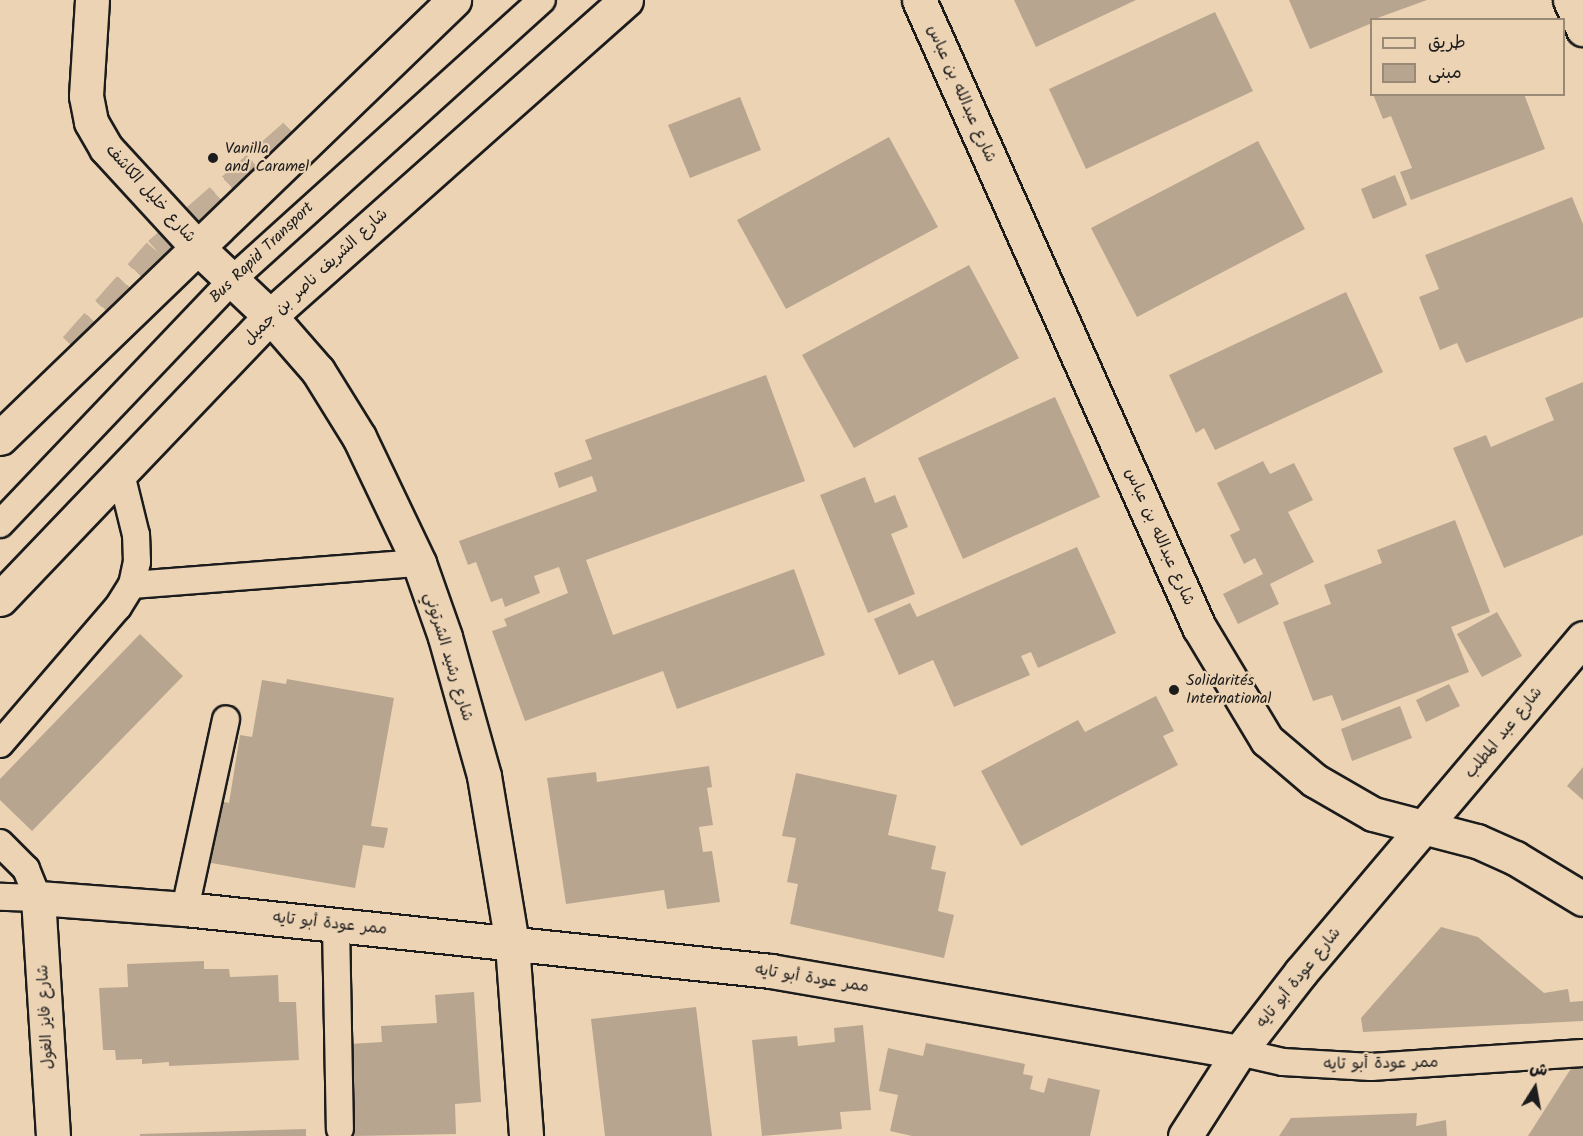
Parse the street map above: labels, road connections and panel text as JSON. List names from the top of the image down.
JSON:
{
  "streets": {
    "street": [
      "شارع عبدالله بن عباس",
      "شارع خليل الكاشف",
      "شارع الشريف ناصر بن جميل",
      "شارع رشيد الشرتوني",
      "شارع عبد المطلب",
      "ممر عودة أبو تايه",
      "شارع عودة أبو تايه",
      "شارع فايز الغول"
    ],
    "lane": ["Bus Rapid Transport"]
  },
  "crossings": [
    ["شارع عبدالله بن عباس", "شارع عبد المطلب"],
    ["شارع عبدالله بن عباس", "شارع عودة أبو تايه"],
    ["شارع خليل الكاشف", "شارع رشيد الشرتوني"],
    ["Bus Rapid Transport", "شارع رشيد الشرتوني"],
    ["شارع الشريف ناصر بن جميل", "شارع رشيد الشرتوني"],
    ["شارع رشيد الشرتوني", "ممر عودة أبو تايه"],
    ["شارع عبد المطلب", "شارع عودة أبو تايه"],
    ["ممر عودة أبو تايه", "شارع عودة أبو تايه"],
    ["ممر عودة أبو تايه", "شارع فايز الغول"]
  ],
  "places": ["Vanilla and Caramel", "Solidarités International"],
  "legend": ["طريق", "مبنى"],
  "north": "top"
}
